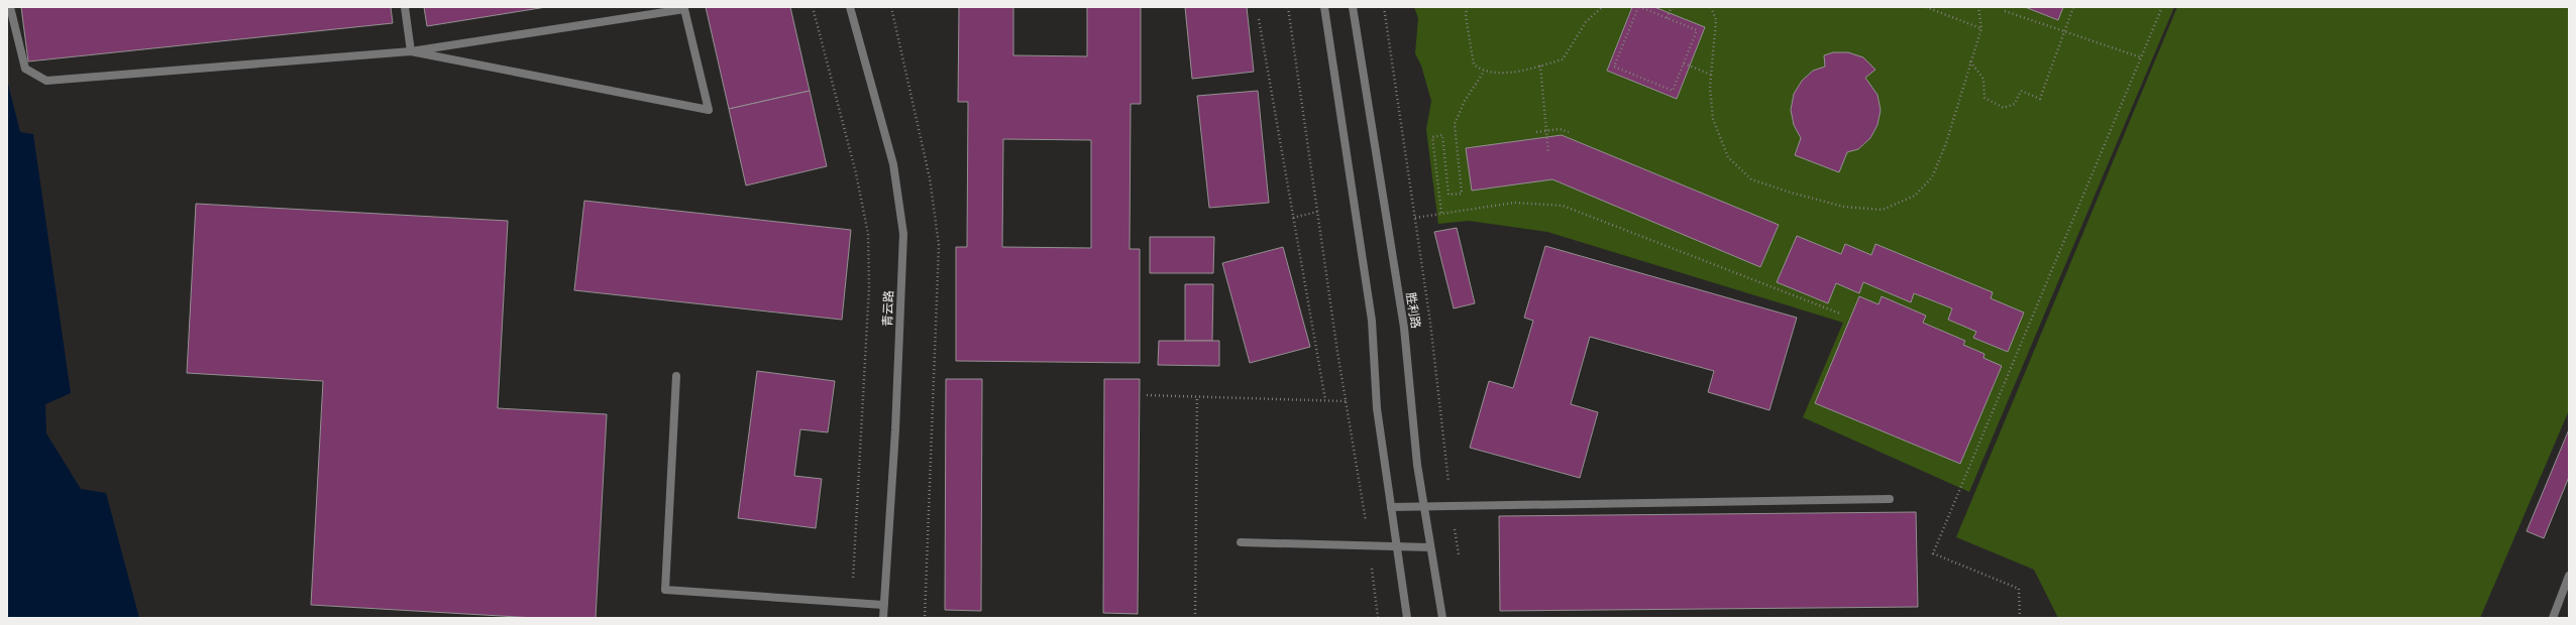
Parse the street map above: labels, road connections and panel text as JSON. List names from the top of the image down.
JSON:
{
  "streets": {
    "street": ["青云路", "胜利路"]
  }
}
